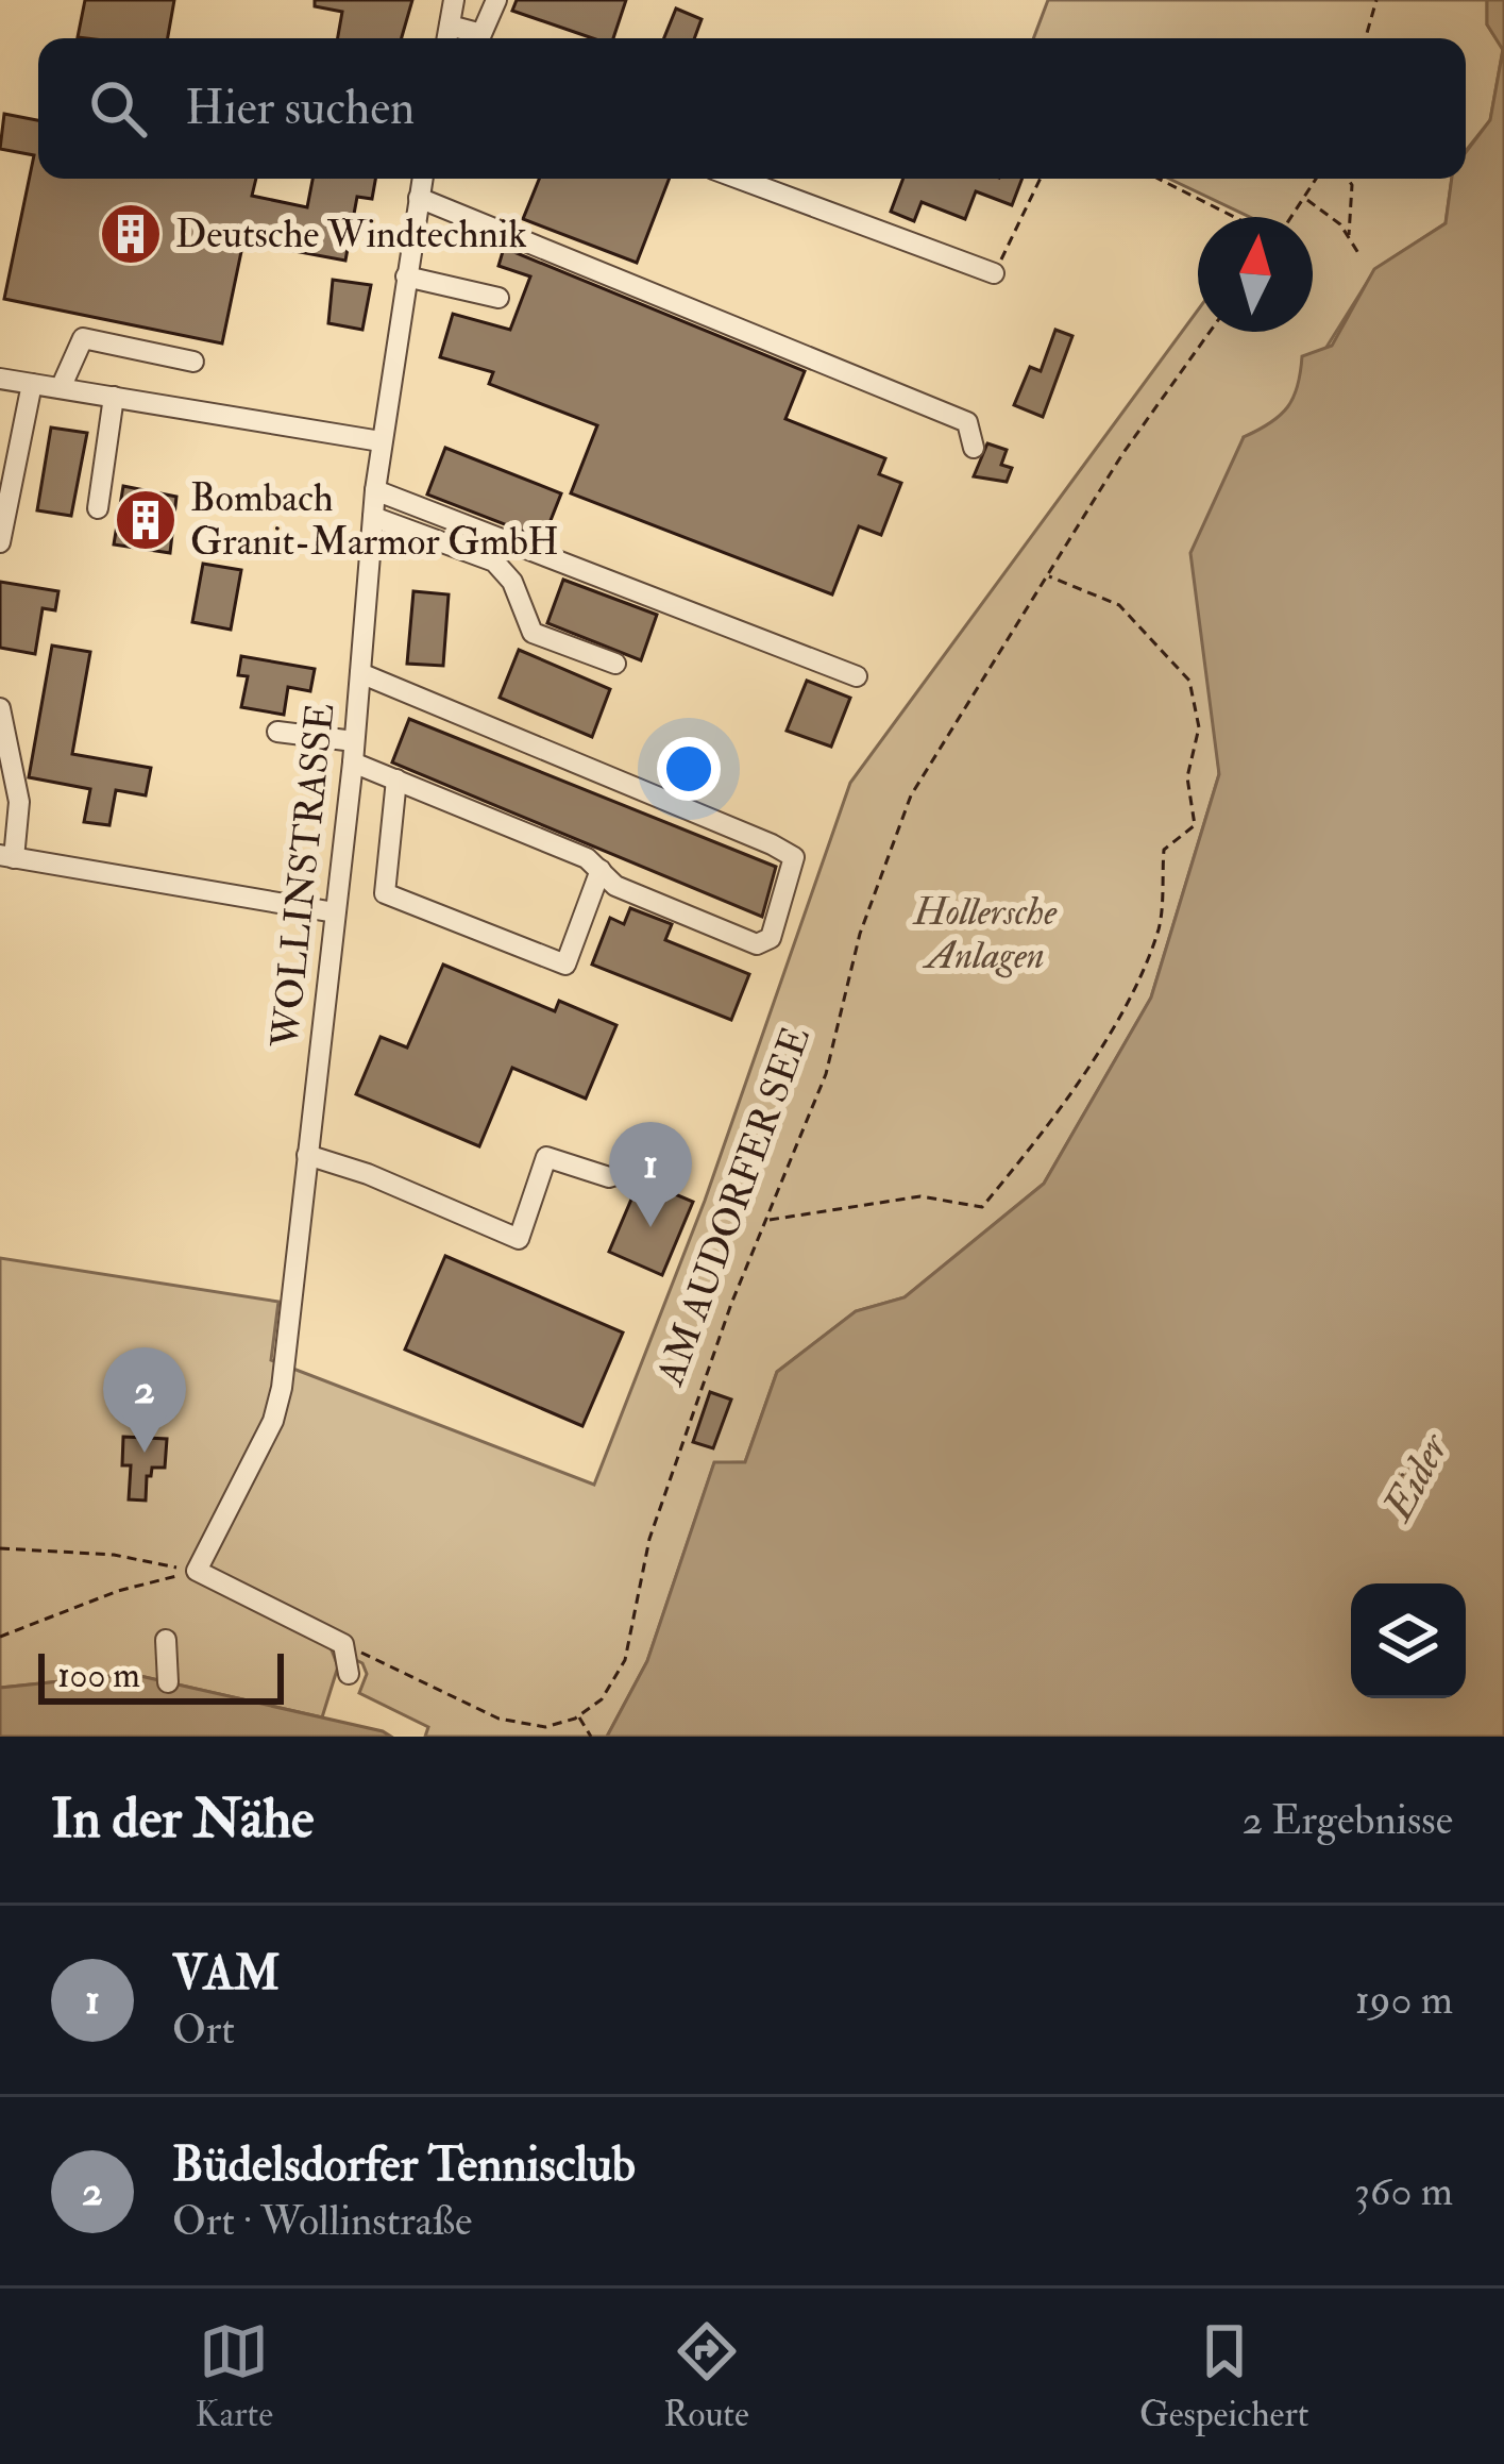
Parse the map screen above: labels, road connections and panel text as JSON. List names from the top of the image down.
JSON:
{
  "streets": {
    "street": ["WOLLINSTRASSE"],
    "path": ["AM AUDORFER SEE"]
  },
  "water": ["Eider"],
  "parks": ["Hollersche Anlagen"],
  "places": {
    "building": ["Deutsche Windtechnik", "Bombach Granit-Marmor GmbH"]
  },
  "scale_bar": "100 m",
  "north": "top",
  "page": {
    "search": "Hier suchen",
    "pins": ["1", "2"],
    "scale": "100 m",
    "heading": ["In der Nähe", "2 Ergebnisse"],
    "list": [
      {
        "mark": "1",
        "name": "VAM",
        "note": "Ort",
        "value": "190 m"
      },
      {
        "mark": "2",
        "name": "Büdelsdorfer Tennisclub",
        "note": "Ort · Wollinstraße",
        "value": "360 m"
      }
    ],
    "nav": ["Karte", "Route", "Gespeichert"]
  }
}
